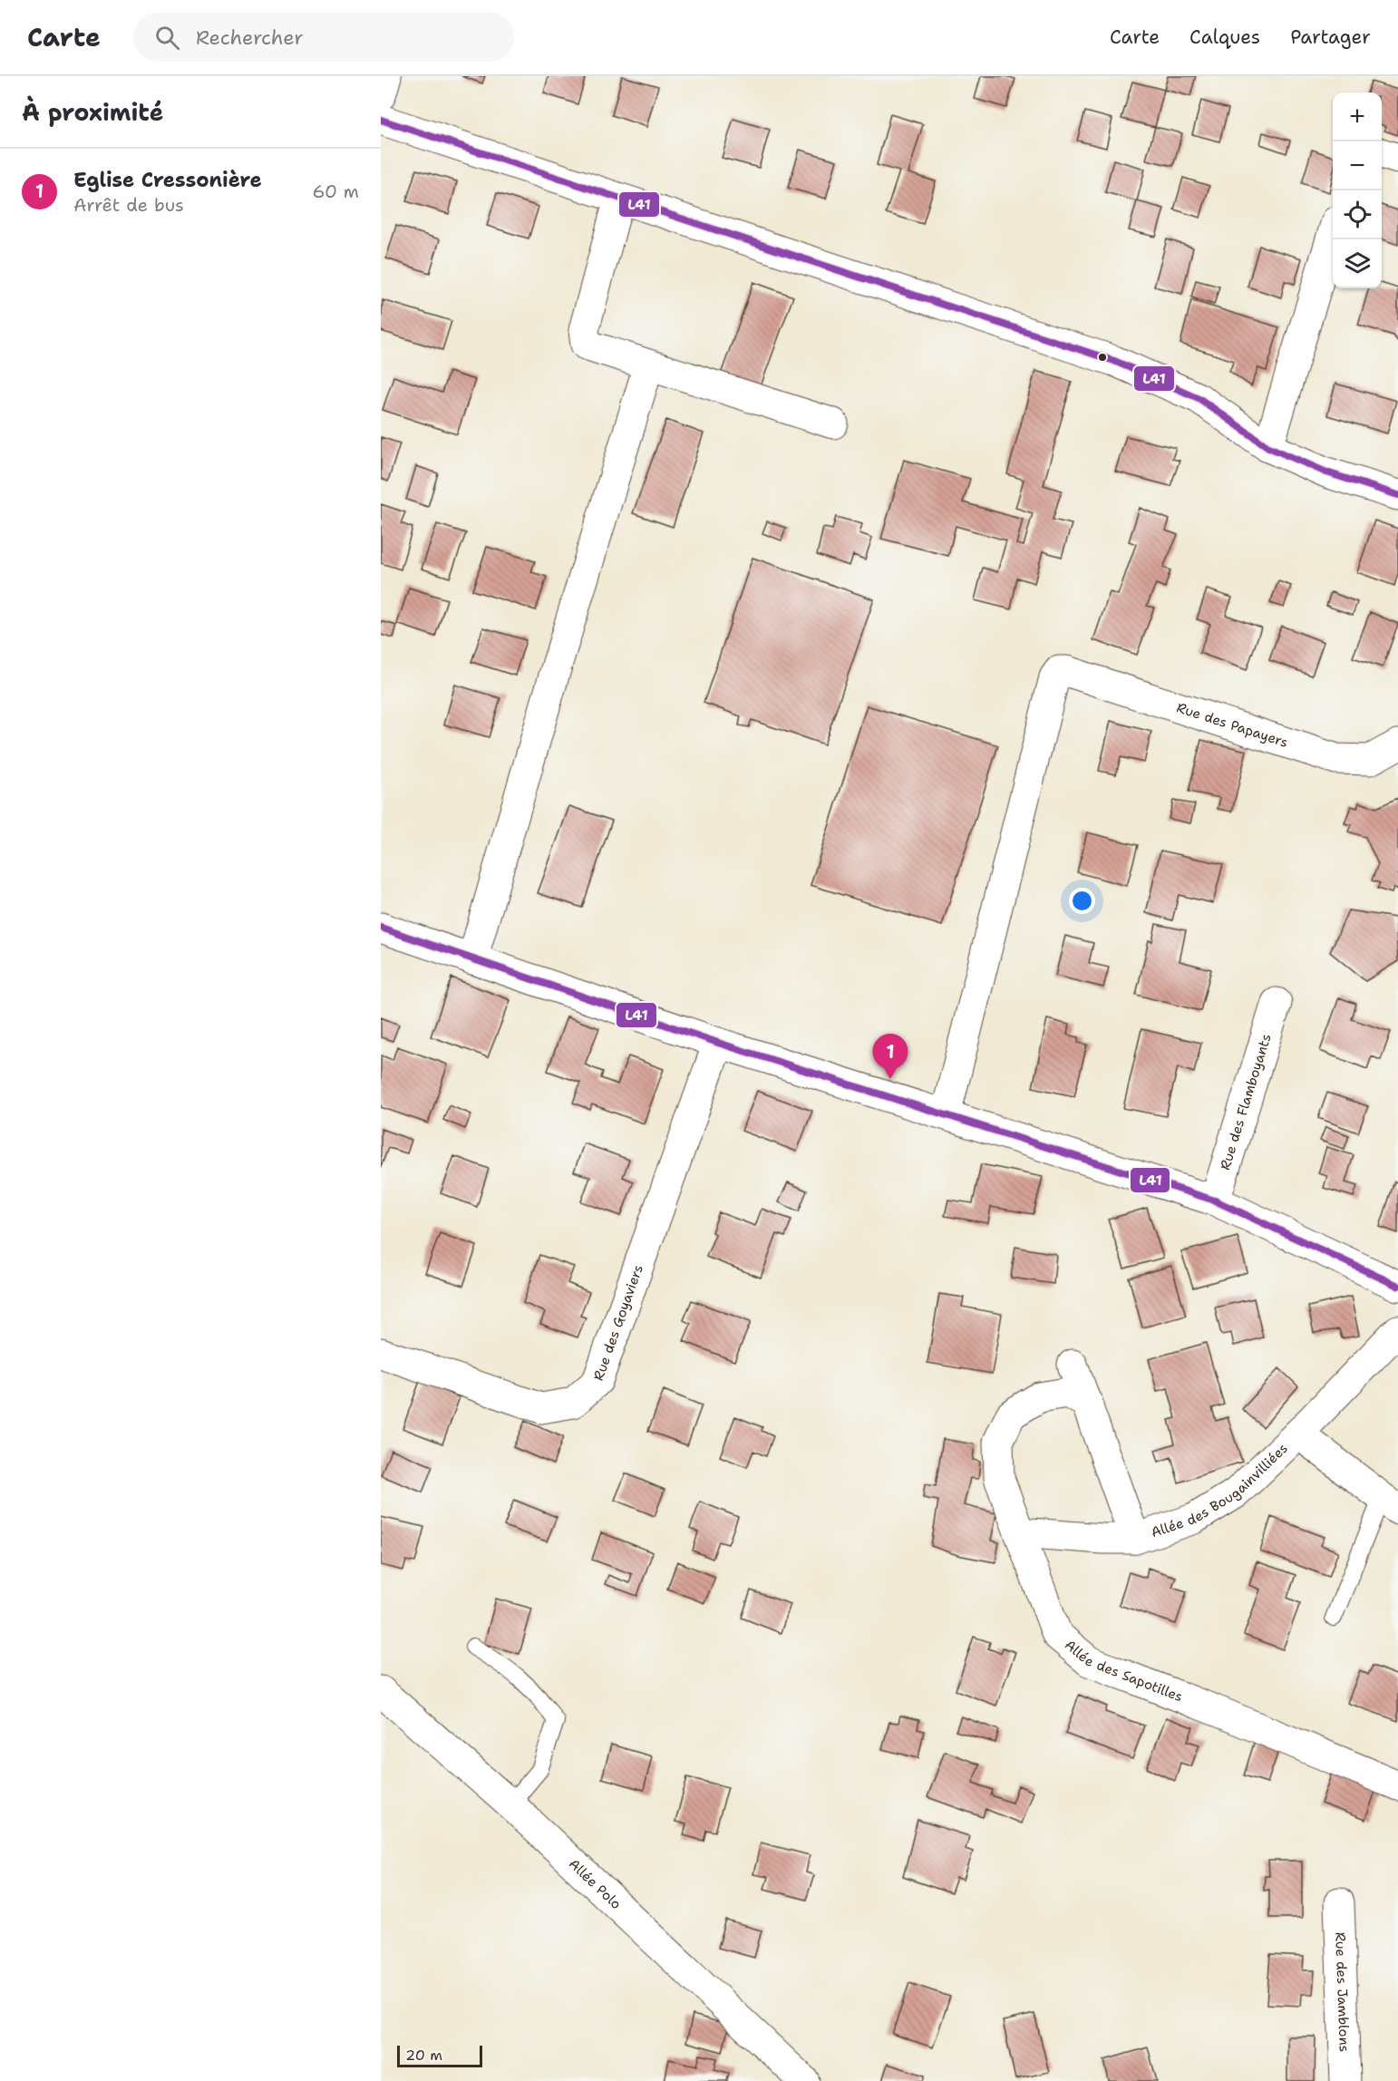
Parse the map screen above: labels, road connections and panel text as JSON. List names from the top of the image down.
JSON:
{
  "streets": {
    "street": [
      "Rue des Papayers",
      "Rue des Flamboyants",
      "Rue des Goyaviers",
      "Allée des Bougainvilliées",
      "Allée des Sapotilles",
      "Allée Polo",
      "Rue des Jamblons"
    ]
  },
  "crossings": [
    ["Allée des Bougainvilliées", "Allée des Sapotilles"]
  ],
  "lines": ["transit line L41"],
  "scale_bar": "20 m",
  "page": {
    "header": "Carte",
    "search": "Rechercher",
    "nav": ["Carte", "Calques", "Partager"],
    "heading": "À proximité",
    "map_buttons": ["+", "−"],
    "list": [
      {
        "mark": "1",
        "name": "Eglise Cressonière",
        "note": "Arrêt de bus",
        "value": "60 m"
      }
    ],
    "pins": "1",
    "scale": "20 m"
  }
}
